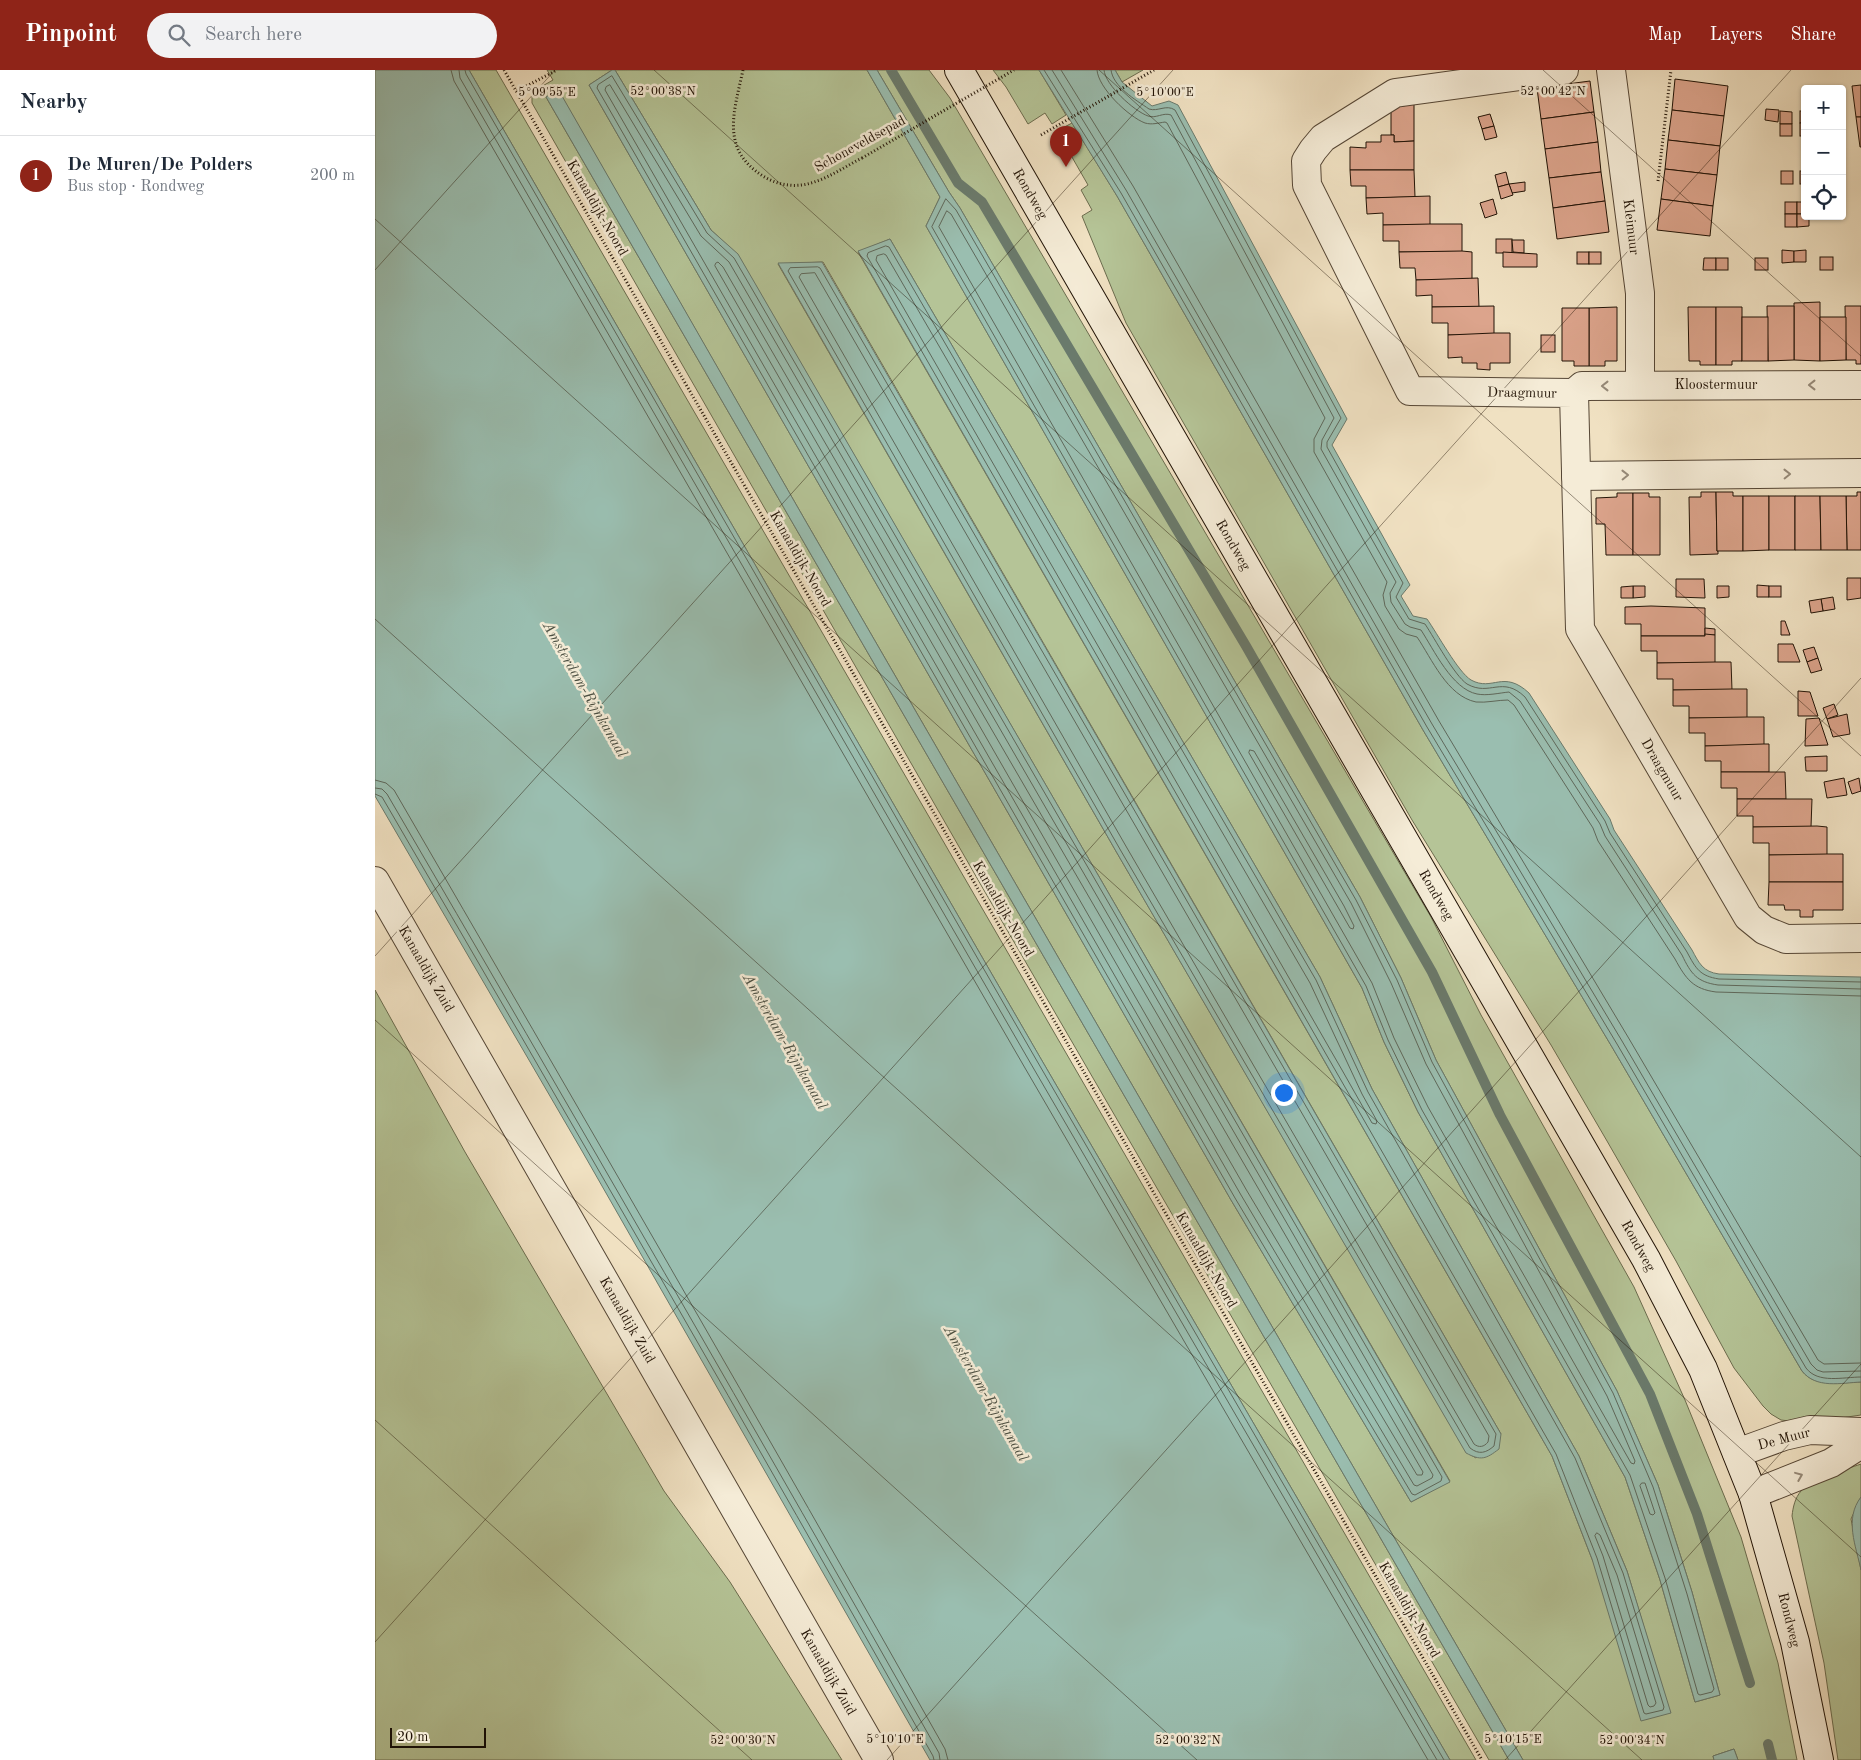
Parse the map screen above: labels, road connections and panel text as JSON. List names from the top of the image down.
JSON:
{
  "streets": {
    "street": [
      "Rondweg",
      "Kleimuur",
      "Kloostermuur",
      "Draagmuur",
      "Kanaaldijk Zuid",
      "De Muur"
    ],
    "path": ["Schoneveldsepad", "Kanaaldijk-Noord"]
  },
  "crossings": [
    ["Rondweg", "De Muur"],
    ["Kleimuur", "Kloostermuur"],
    ["Kloostermuur", "Draagmuur"]
  ],
  "water": ["Amsterdam-Rijnkanaal"],
  "scale_bar": "20 m",
  "page": {
    "header": "Pinpoint",
    "search": "Search here",
    "nav": ["Map", "Layers", "Share"],
    "heading": "Nearby",
    "map_buttons": ["+", "−"],
    "pins": "1",
    "list": [
      {
        "mark": "1",
        "name": "De Muren/De Polders",
        "note": "Bus stop · Rondweg",
        "value": "200 m"
      }
    ],
    "scale": "20 m"
  },
  "coordinates": [
    "52°00'42\"N",
    "52°00'38\"N",
    "5°09'55\"E",
    "5°10'00\"E",
    "5°10'10\"E",
    "5°10'15\"E",
    "52°00'30\"N",
    "52°00'32\"N",
    "52°00'34\"N"
  ]
}
